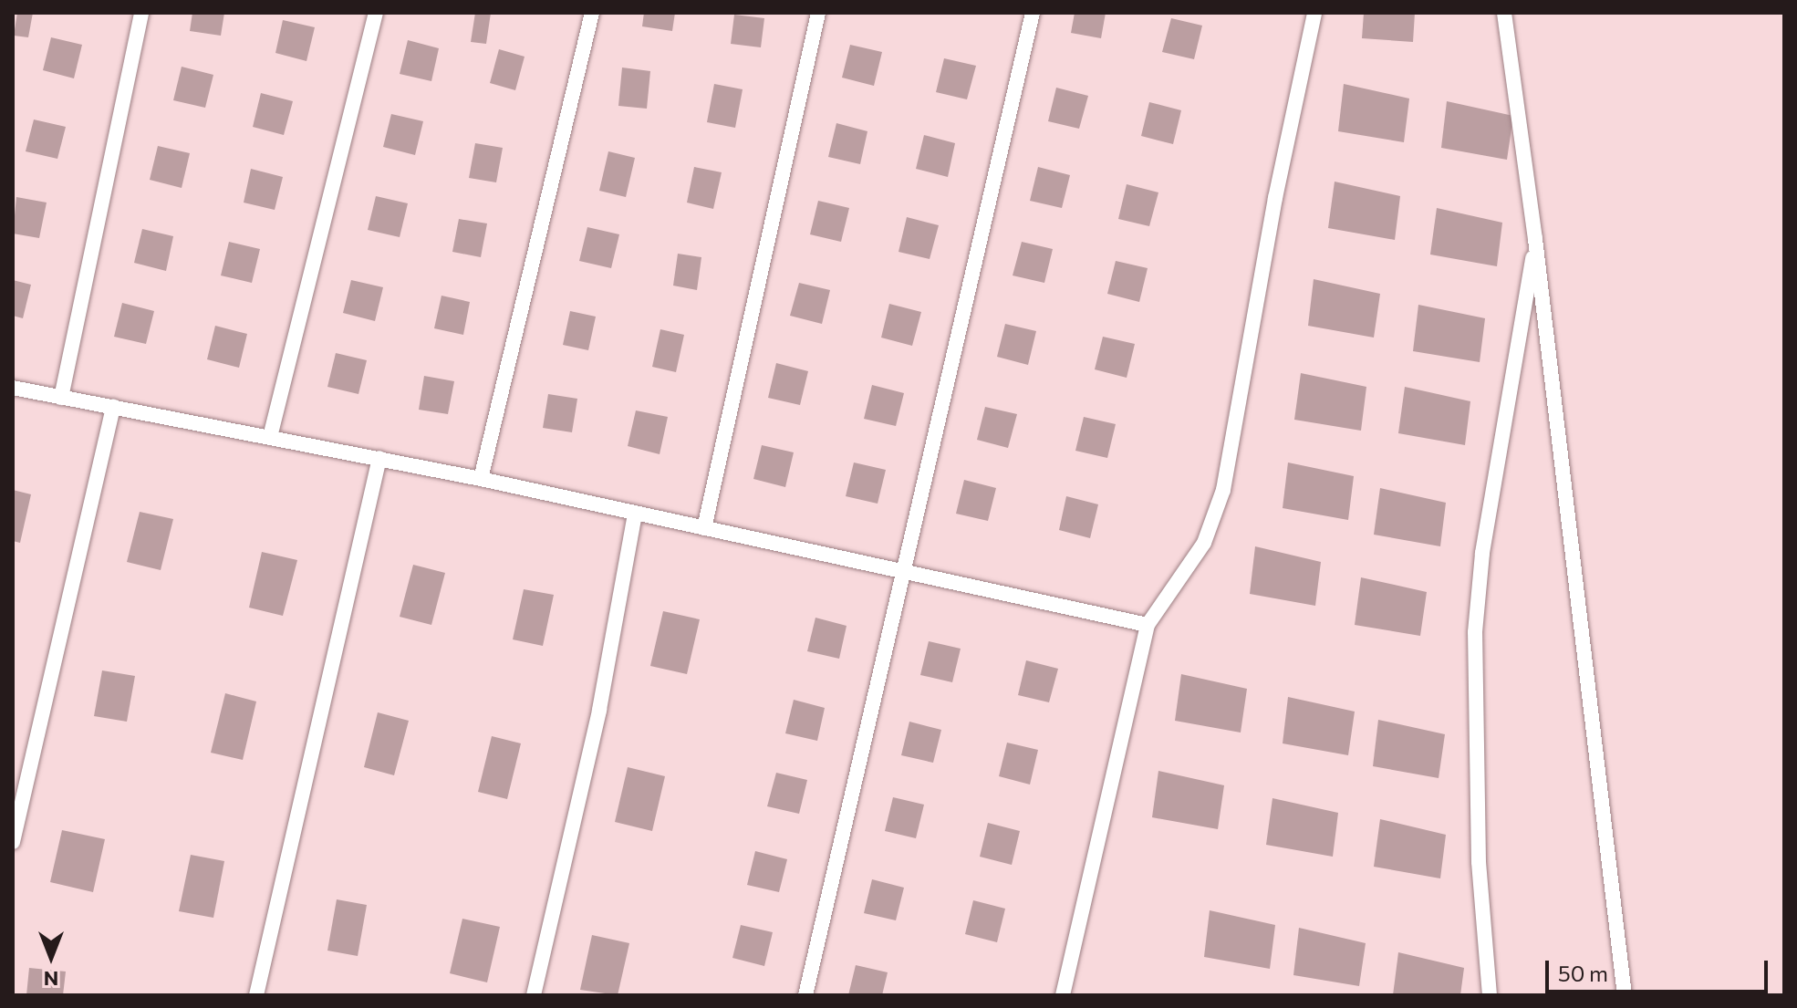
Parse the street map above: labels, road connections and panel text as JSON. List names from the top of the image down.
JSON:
{
  "scale_bar": "50 m",
  "north": "bottom"
}
